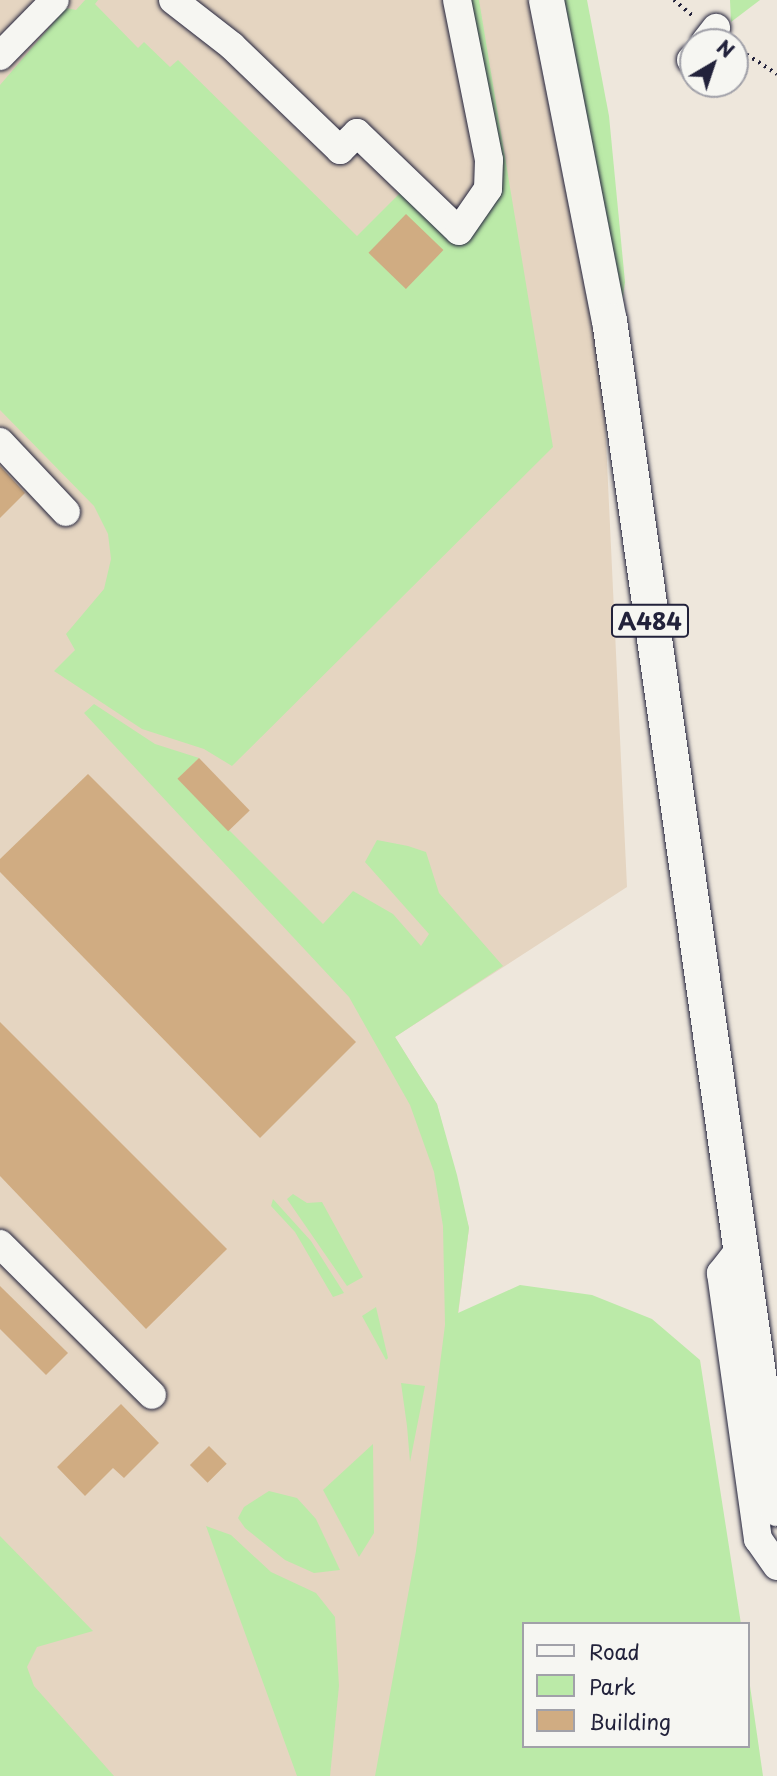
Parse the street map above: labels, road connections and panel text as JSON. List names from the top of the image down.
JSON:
{
  "streets": {
    "main road": ["A484"]
  },
  "legend": ["Road", "Park", "Building"],
  "north": "top right"
}
